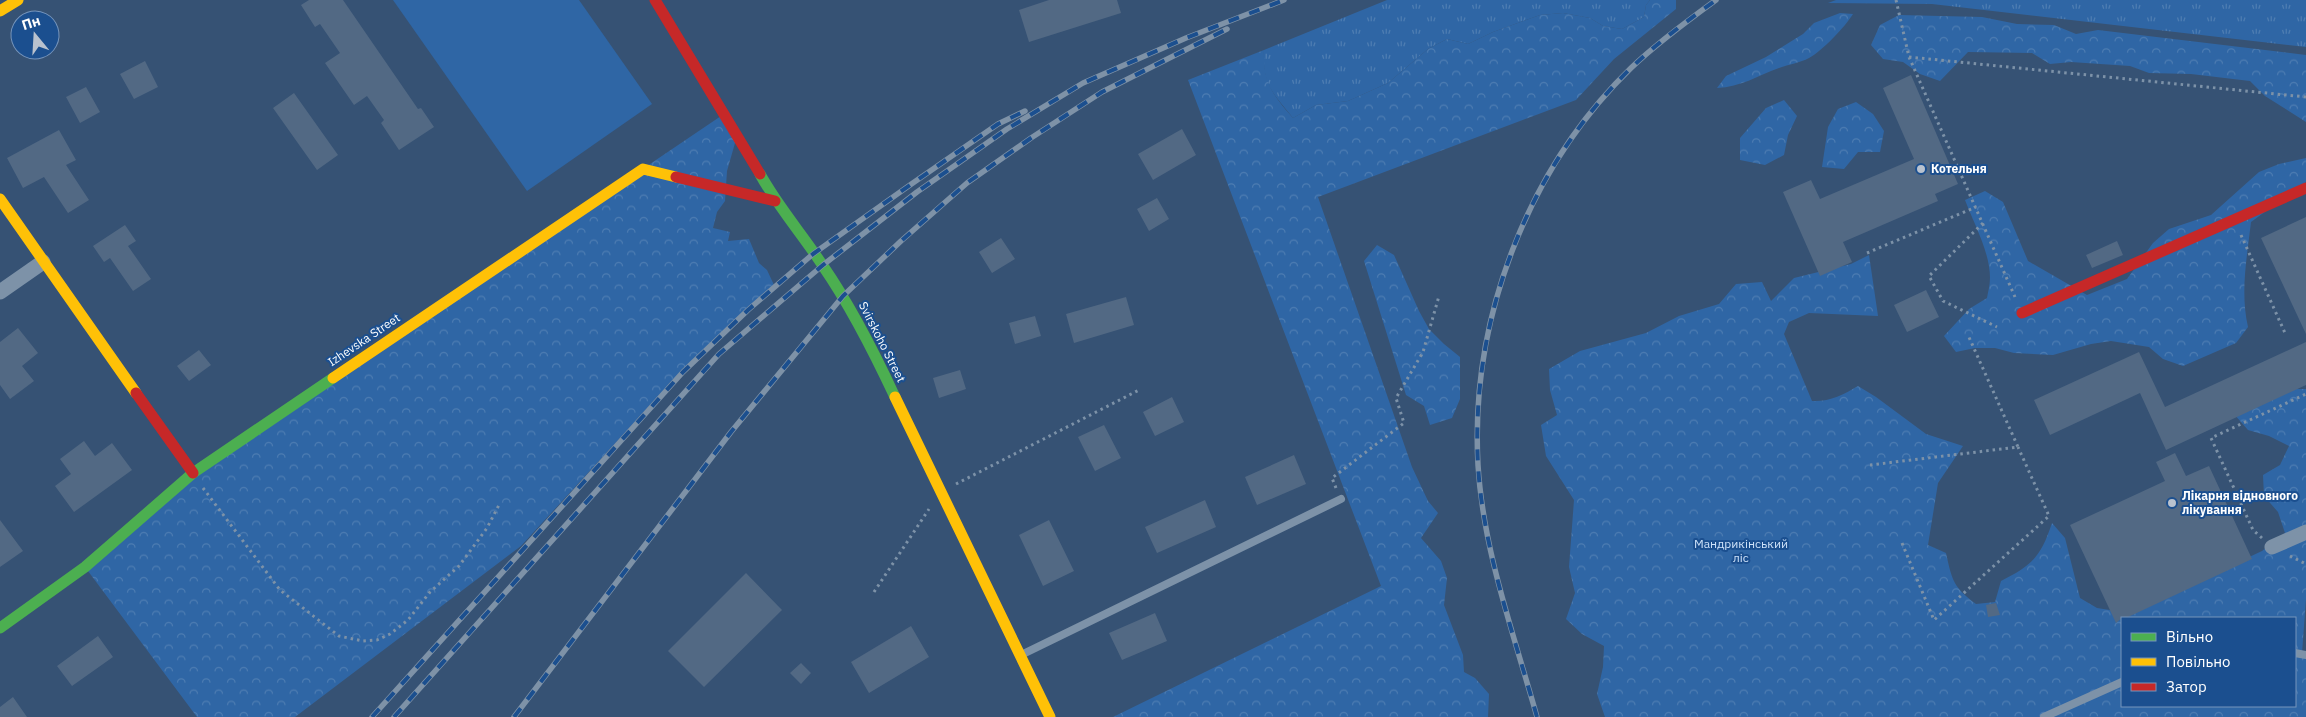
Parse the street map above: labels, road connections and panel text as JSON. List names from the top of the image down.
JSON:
{
  "streets": {
    "street": ["Izhevska Street", "Svirskoho Street"]
  },
  "crossings": [
    ["Izhevska Street", "Svirskoho Street"]
  ],
  "parks": ["Мандрикінський ліс"],
  "places": ["Котельня", "Лікарня відновного лікування"],
  "legend": ["Вільно", "Повільно", "Затор"],
  "north": "top"
}
